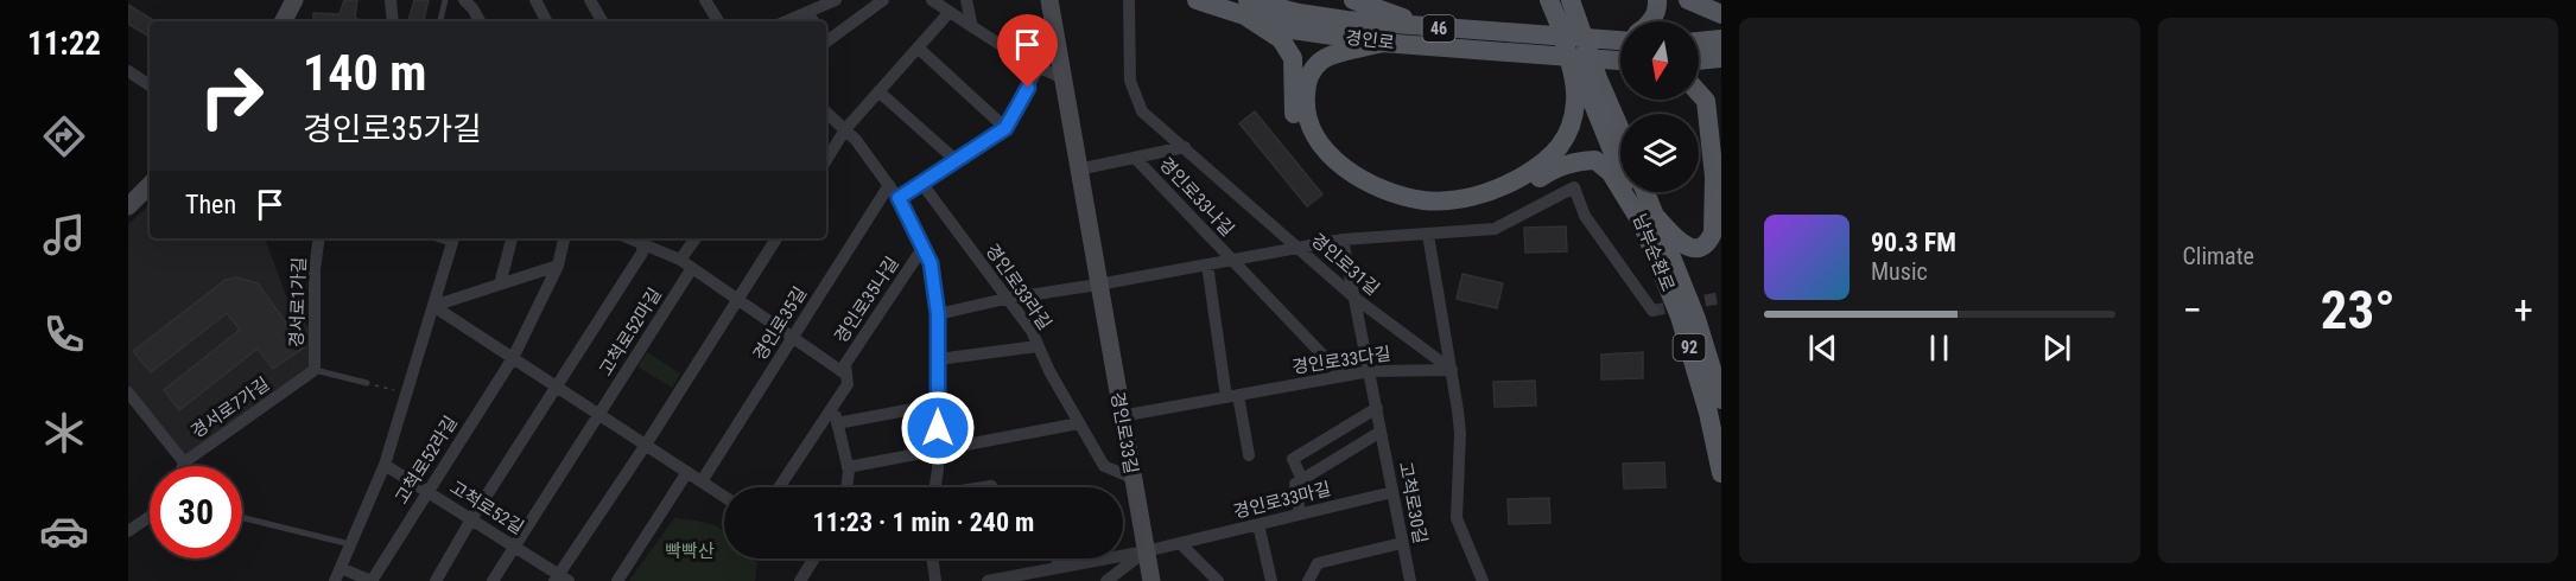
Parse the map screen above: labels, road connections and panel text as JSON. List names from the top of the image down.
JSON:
{
  "streets": {
    "main road": [
      "46",
      "경인로",
      "남부순환로",
      "92"
    ],
    "street": [
      "경인로33나길",
      "경인로31길",
      "경인로33라길",
      "경인로35나길",
      "경서로1가길",
      "경인로35길",
      "고척로52마길",
      "경인로33다길",
      "경서로7가길",
      "경인로33길",
      "고척로52라길",
      "경인로33마길",
      "고척로30길",
      "고척로52길"
    ]
  },
  "crossings": [
    ["경인로33나길", "경인로31길"],
    ["경인로33나길", "경인로33다길"],
    ["경인로33나길", "경인로33길"],
    ["경인로33나길", "고척로30길"],
    ["경인로31길", "경인로33다길"],
    ["경인로31길", "고척로30길"],
    ["경인로33라길", "경인로33길"],
    ["경인로35나길", "경인로35길"],
    ["경인로35나길", "고척로52마길"],
    ["경서로1가길", "경서로7가길"],
    ["경인로33다길", "경인로33길"],
    ["경인로33다길", "고척로30길"],
    ["경인로33길", "경인로33마길"],
    ["고척로52라길", "고척로52길"],
    ["경인로33마길", "고척로30길"]
  ],
  "parks": ["빡빡산"],
  "north": "bottom",
  "page": {
    "tabs": "11:22",
    "tile": "Climate",
    "turn": ["140 m", "경인로35가길"],
    "then": "Then",
    "song": ["90.3 FM", "Music"],
    "heat": ["−", "23°", "+"],
    "limit": "30",
    "trip": "11:23 · 1 min · 240 m"
  }
}
